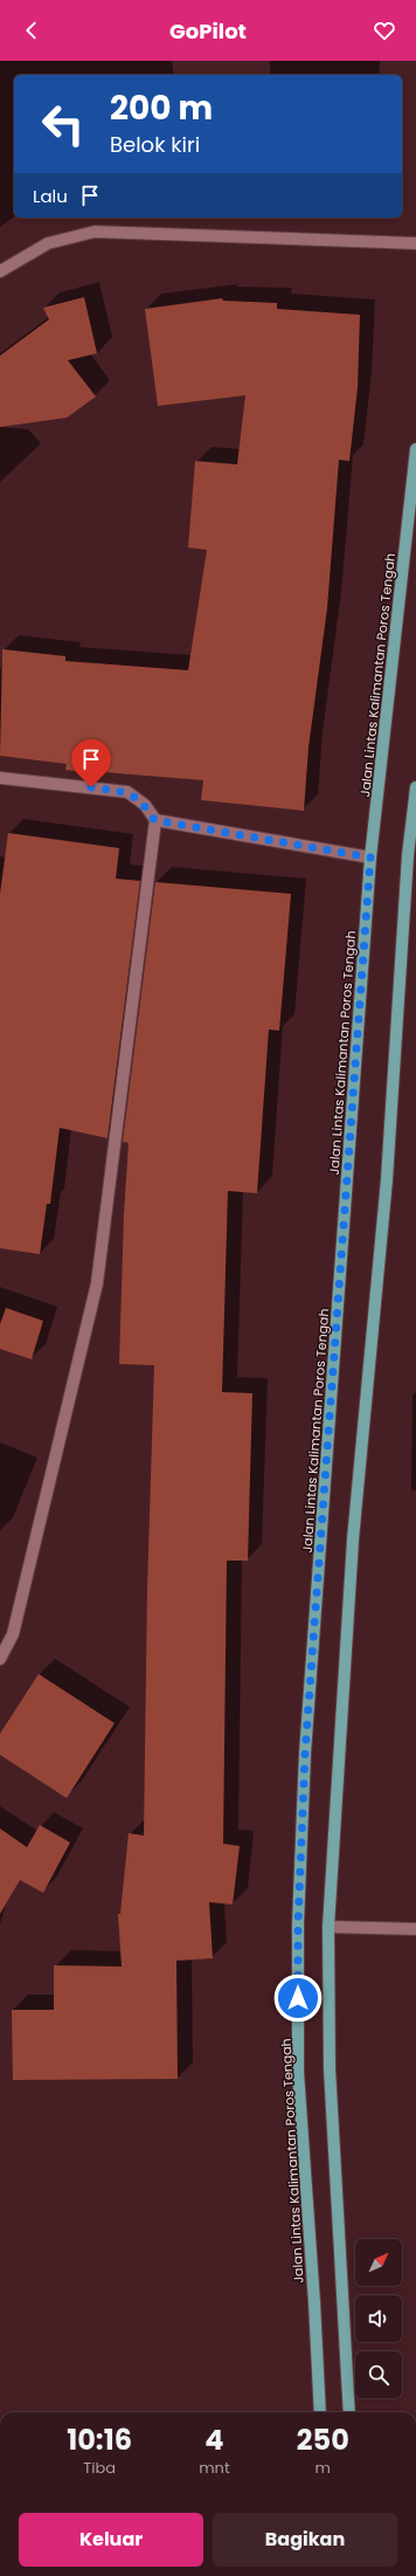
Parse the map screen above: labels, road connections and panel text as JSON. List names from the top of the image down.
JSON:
{
  "streets": {
    "main road": ["Jalan Lintas Kalimantan Poros Tengah"]
  },
  "north": "top right",
  "page": {
    "header": "GoPilot",
    "turn": ["200 m", "Belok kiri"],
    "then": "Lalu",
    "eta": [
      "10:16",
      "Tiba",
      "4",
      "mnt",
      "250",
      "m"
    ],
    "buttons": ["Keluar", "Bagikan"]
  }
}
